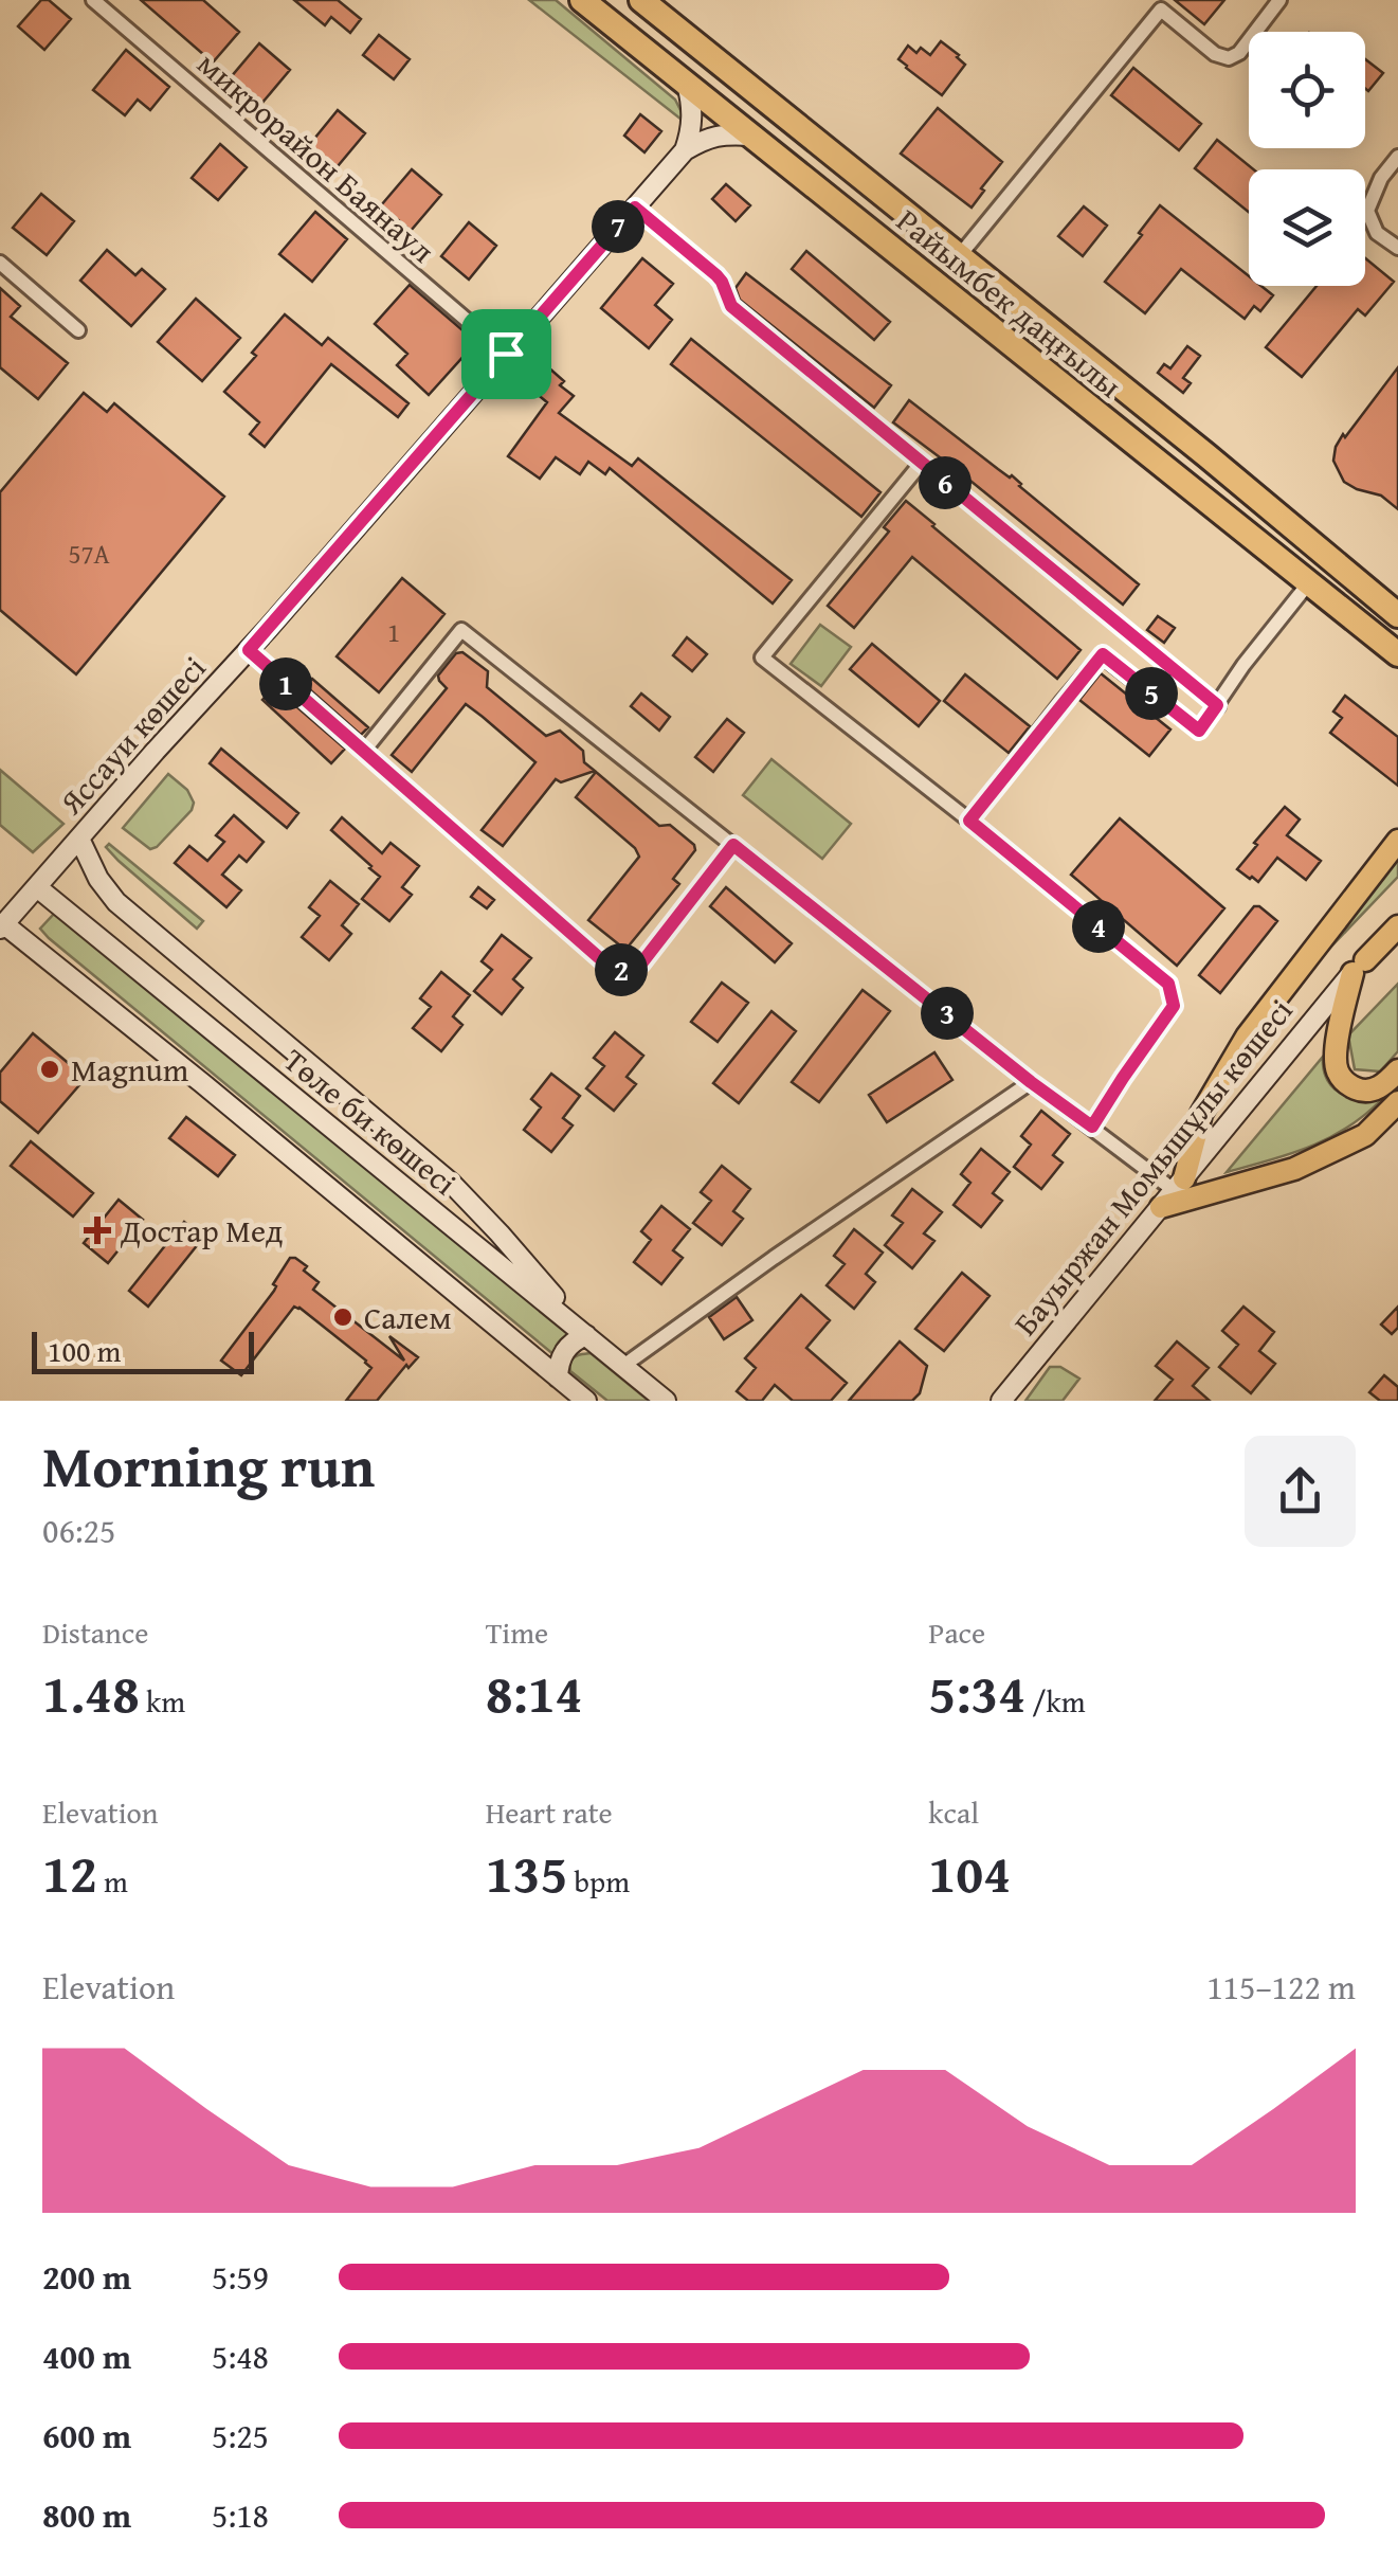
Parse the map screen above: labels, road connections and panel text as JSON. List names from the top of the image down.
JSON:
{
  "streets": {
    "highway": ["Райымбек даңғылы"],
    "main road": ["Яссауи көшесі", "Төле би көшесі", "Бауыржан Момышұлы көшесі"],
    "street": ["микрорайон Баянаул"]
  },
  "crossings": [
    ["микрорайон Баянаул", "Яссауи көшесі"],
    ["Яссауи көшесі", "Төле би көшесі"]
  ],
  "places": {
    "other": ["Magnum", "Салем"],
    "health": ["Достар Мед"]
  },
  "house_numbers": ["57А", "1"],
  "scale_bar": "100 m",
  "page": {
    "pins": [
      "7",
      "6",
      "1",
      "5",
      "4",
      "2",
      "3"
    ],
    "scale": "100 m",
    "heading": ["Morning run", "06:25"],
    "stats": [
      ["Distance", "1.48 km"],
      ["Time", "8:14"],
      ["Pace", "5:34 /km"],
      ["Elevation", "12 m"],
      ["Heart rate", "135 bpm"],
      ["kcal", "104"]
    ],
    "chart": ["Elevation", "115–122 m"],
    "list": [
      {
        "name": "200 m",
        "note": "5:59"
      },
      {
        "name": "400 m",
        "note": "5:48"
      },
      {
        "name": "600 m",
        "note": "5:25"
      },
      {
        "name": "800 m",
        "note": "5:18"
      }
    ]
  }
}
